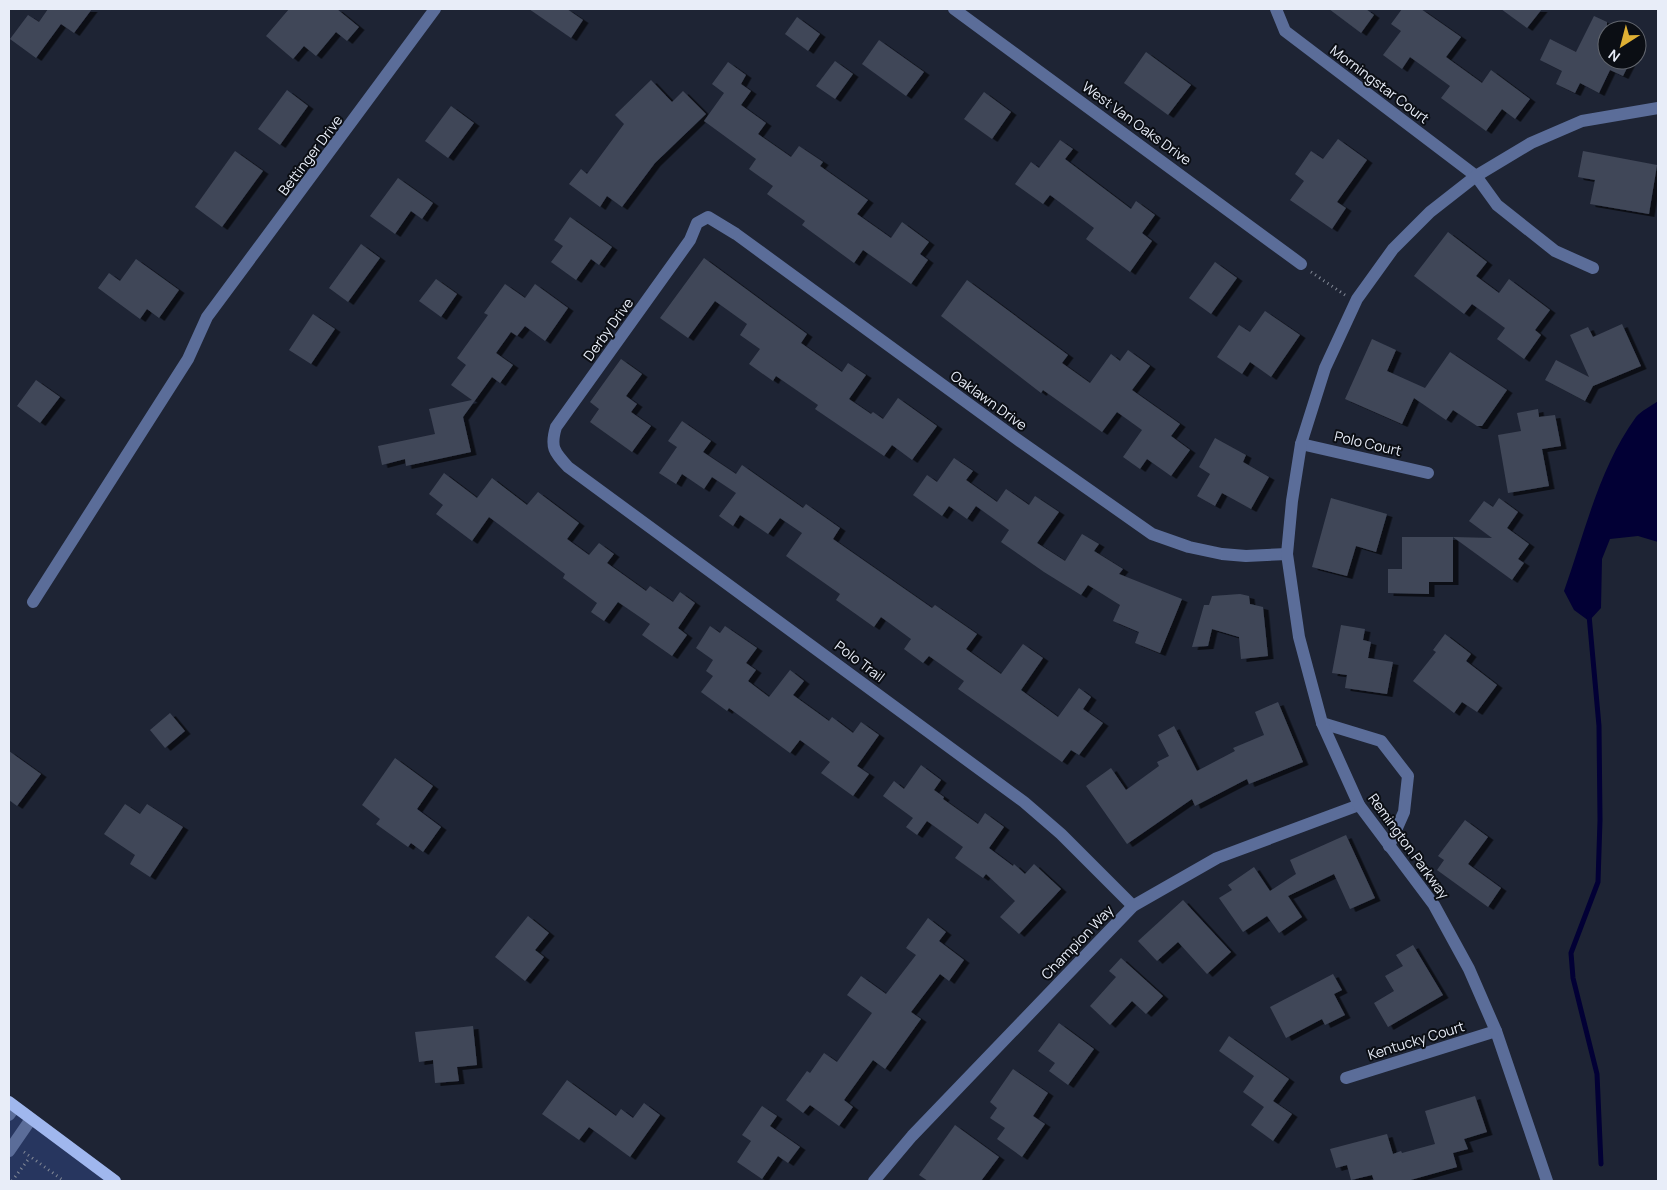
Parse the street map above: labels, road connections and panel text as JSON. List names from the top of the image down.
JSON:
{
  "streets": {
    "street": [
      "Morningstar Court",
      "West Van Oaks Drive",
      "Bettinger Drive",
      "Derby Drive",
      "Oaklawn Drive",
      "Polo Court",
      "Polo Trail",
      "Remington Parkway",
      "Champion Way",
      "Kentucky Court"
    ]
  },
  "crossings": [
    ["Morningstar Court", "Remington Parkway"],
    ["Derby Drive", "Oaklawn Drive"],
    ["Derby Drive", "Polo Trail"],
    ["Oaklawn Drive", "Remington Parkway"],
    ["Polo Court", "Remington Parkway"],
    ["Polo Trail", "Champion Way"],
    ["Remington Parkway", "Champion Way"],
    ["Remington Parkway", "Kentucky Court"]
  ],
  "north": "bottom left"
}
